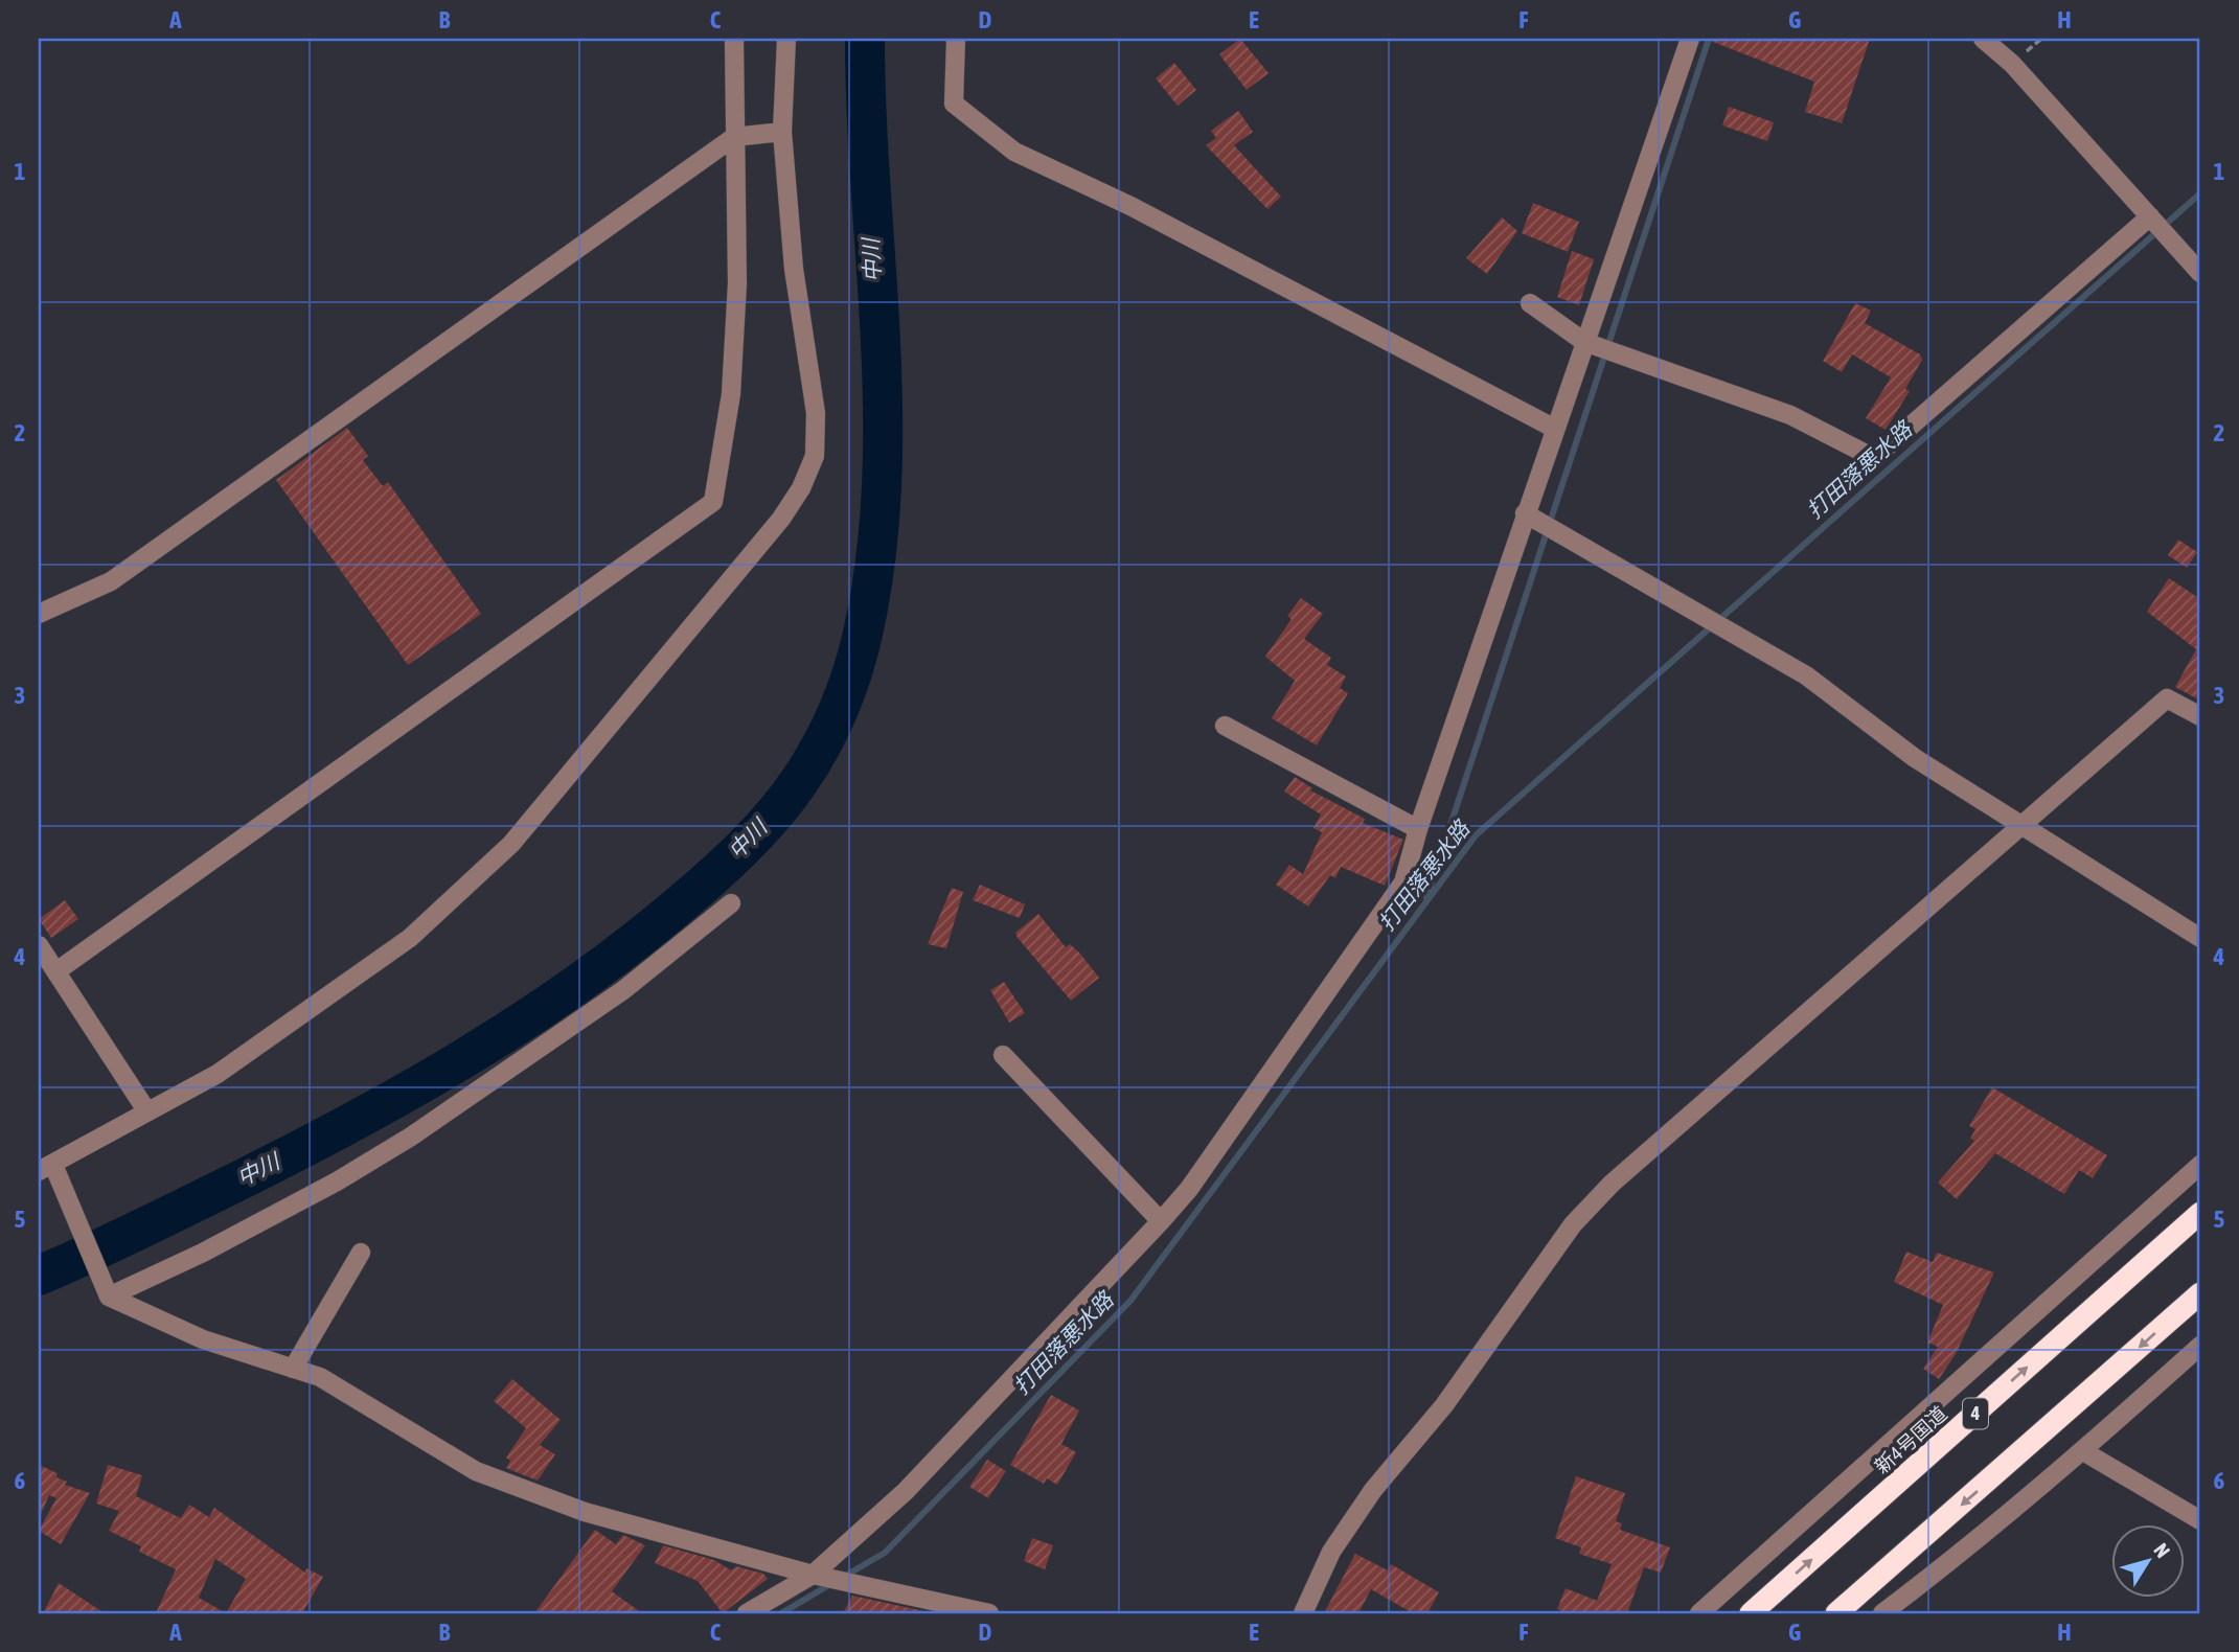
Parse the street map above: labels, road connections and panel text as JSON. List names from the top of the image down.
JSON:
{
  "streets": {
    "highway": ["4", "新4号国道"]
  },
  "water": ["中川", "打田落悪水路"],
  "north": "top right",
  "grid": {
    "columns": [
      "A",
      "B",
      "C",
      "D",
      "E",
      "F",
      "G",
      "H"
    ],
    "rows": [
      "1",
      "2",
      "3",
      "4",
      "5",
      "6"
    ]
  }
}
